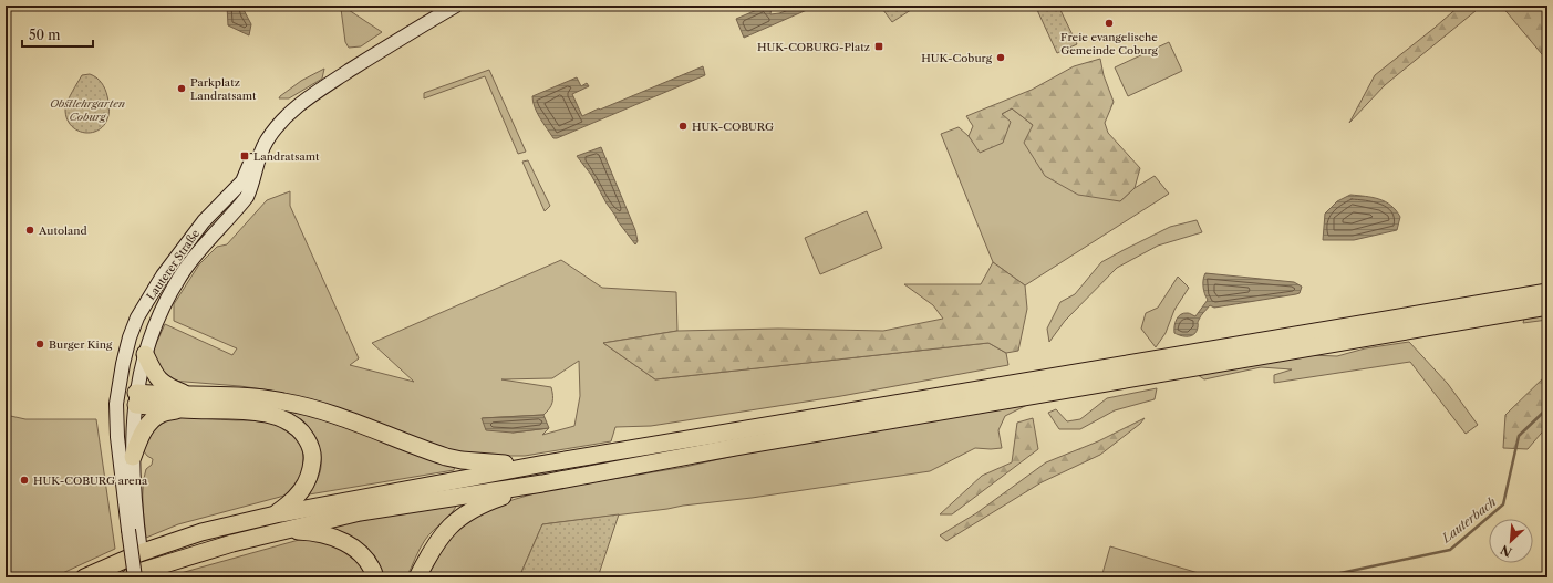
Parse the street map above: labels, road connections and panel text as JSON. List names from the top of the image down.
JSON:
{
  "streets": {
    "street": ["Lauterer Straße"]
  },
  "water": ["Lauterbach"],
  "parks": ["Obstlehrgarten Coburg"],
  "places": {
    "other": [
      "Freie evangelische Gemeinde Coburg",
      "HUK-Coburg",
      "Parkplatz Landratsamt",
      "HUK-COBURG",
      "Autoland",
      "Burger King",
      "HUK-COBURG arena"
    ],
    "transit": ["HUK-COBURG-Platz", "Landratsamt"]
  },
  "scale_bar": "50 m",
  "north": "bottom left"
}
